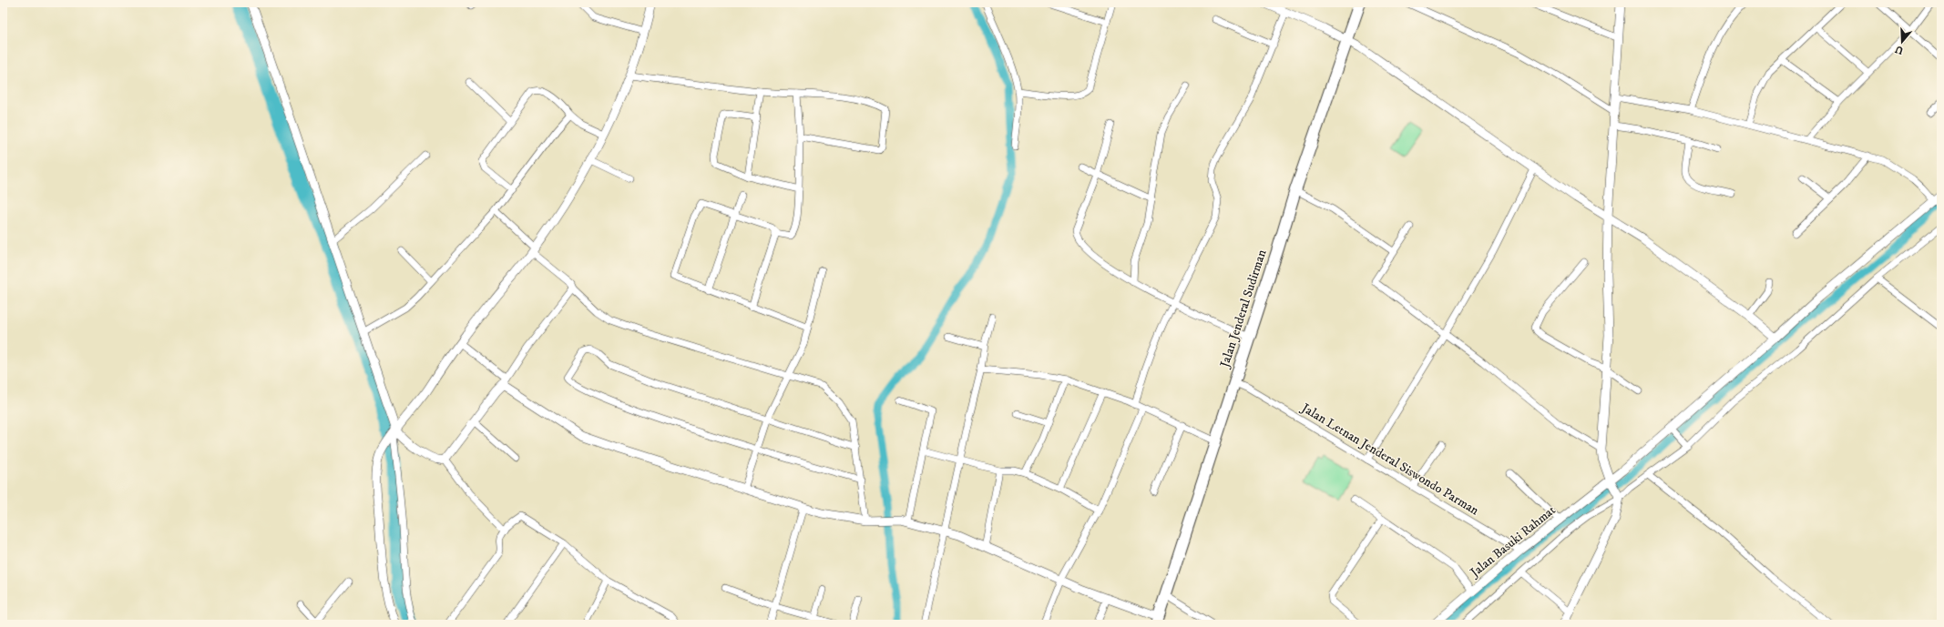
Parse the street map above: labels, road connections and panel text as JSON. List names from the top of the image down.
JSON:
{
  "streets": {
    "highway": ["Jalan Jenderal Sudirman"],
    "street": ["Jalan Letnan Jenderal Siswondo Parman", "Jalan Basuki Rahmat"]
  },
  "crossings": [
    ["Jalan Jenderal Sudirman", "Jalan Letnan Jenderal Siswondo Parman"],
    ["Jalan Letnan Jenderal Siswondo Parman", "Jalan Basuki Rahmat"]
  ],
  "north": "bottom"
}
